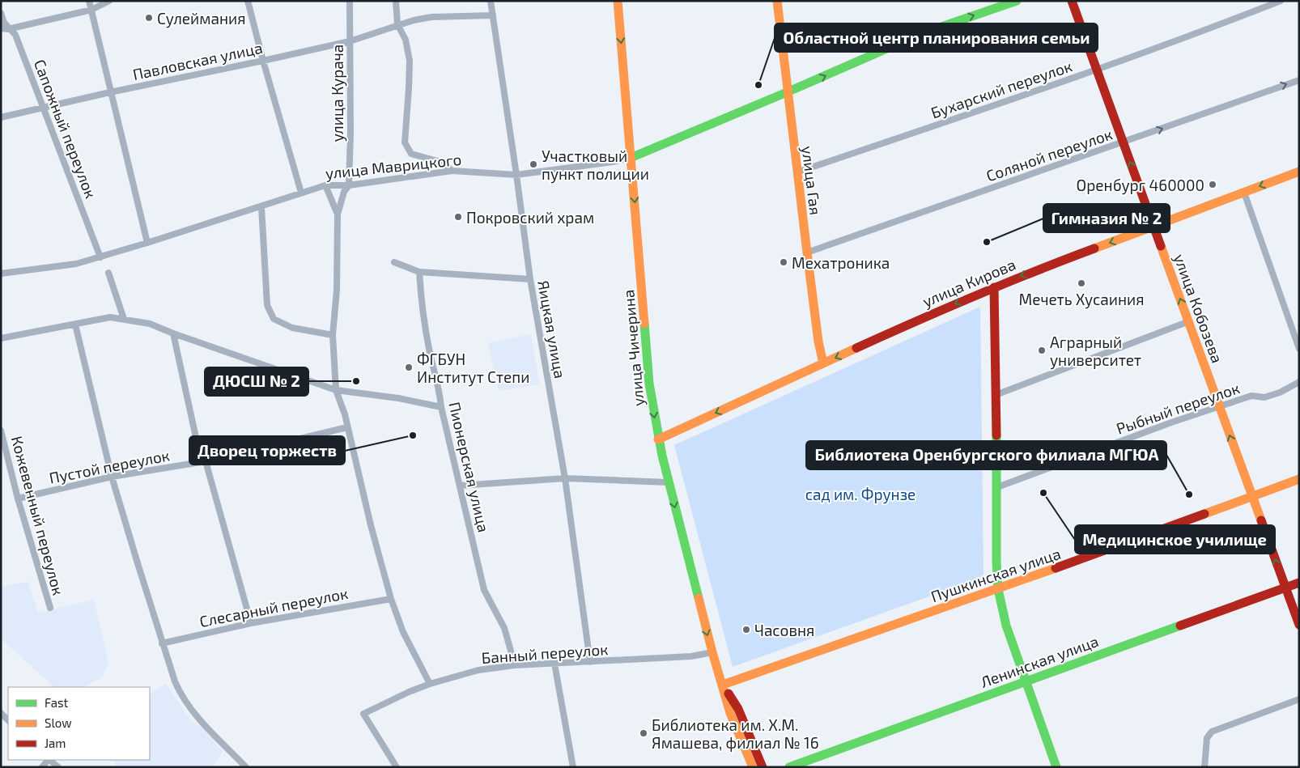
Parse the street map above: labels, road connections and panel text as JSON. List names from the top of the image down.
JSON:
{
  "streets": {
    "main road": [
      "улица Маврицкого",
      "улица Гая",
      "улица Кирова",
      "улица Кобозева",
      "улица Чичерина",
      "Пушкинская улица",
      "Ленинская улица"
    ],
    "street": [
      "Павловская улица",
      "Бухарский переулок",
      "улица Курача",
      "Сапожный переулок",
      "Соляной переулок",
      "Яицкая улица",
      "Рыбный переулок",
      "Пустой переулок",
      "Пионерская улица",
      "Кожевенный переулок",
      "Слесарный переулок",
      "Банный переулок"
    ]
  },
  "crossings": [
    ["Павловская улица", "улица Курача"],
    ["Павловская улица", "Сапожный переулок"],
    ["Павловская улица", "Яицкая улица"],
    ["Бухарский переулок", "улица Гая"],
    ["Бухарский переулок", "улица Кобозева"],
    ["улица Курача", "улица Маврицкого"],
    ["Сапожный переулок", "улица Маврицкого"],
    ["Соляной переулок", "улица Гая"],
    ["Соляной переулок", "улица Кобозева"],
    ["улица Маврицкого", "улица Гая"],
    ["улица Маврицкого", "Яицкая улица"],
    ["улица Маврицкого", "улица Чичерина"],
    ["улица Гая", "улица Кирова"],
    ["улица Кирова", "улица Кобозева"],
    ["улица Кирова", "улица Чичерина"],
    ["улица Кобозева", "Рыбный переулок"],
    ["улица Кобозева", "Пушкинская улица"],
    ["улица Кобозева", "Ленинская улица"],
    ["Яицкая улица", "Банный переулок"],
    ["улица Чичерина", "Пушкинская улица"],
    ["улица Чичерина", "Банный переулок"],
    ["Пустой переулок", "Кожевенный переулок"],
    ["Пионерская улица", "Банный переулок"]
  ],
  "one_way": [
    "Соляной переулок",
    "улица Кирова",
    "улица Кобозева",
    "улица Чичерина"
  ],
  "parks": ["сад им. Фрунзе"],
  "places": [
    "Сулеймания",
    "Областной центр планирования семьи",
    "Участковый пункт полиции",
    "Оренбург 460000",
    "Покровский храм",
    "Гимназия № 2",
    "Мехатроника",
    "Мечеть Хусаиния",
    "Аграрный университет",
    "ФГБУН Институт Степи",
    "ДЮСШ № 2",
    "Дворец торжеств",
    "Медицинское училище",
    "Библиотека Оренбургского филиала МГЮА",
    "Часовня",
    "Библиотека им. Х.М. Ямашева, филиал № 16"
  ],
  "legend": ["Fast", "Slow", "Jam"]
}
